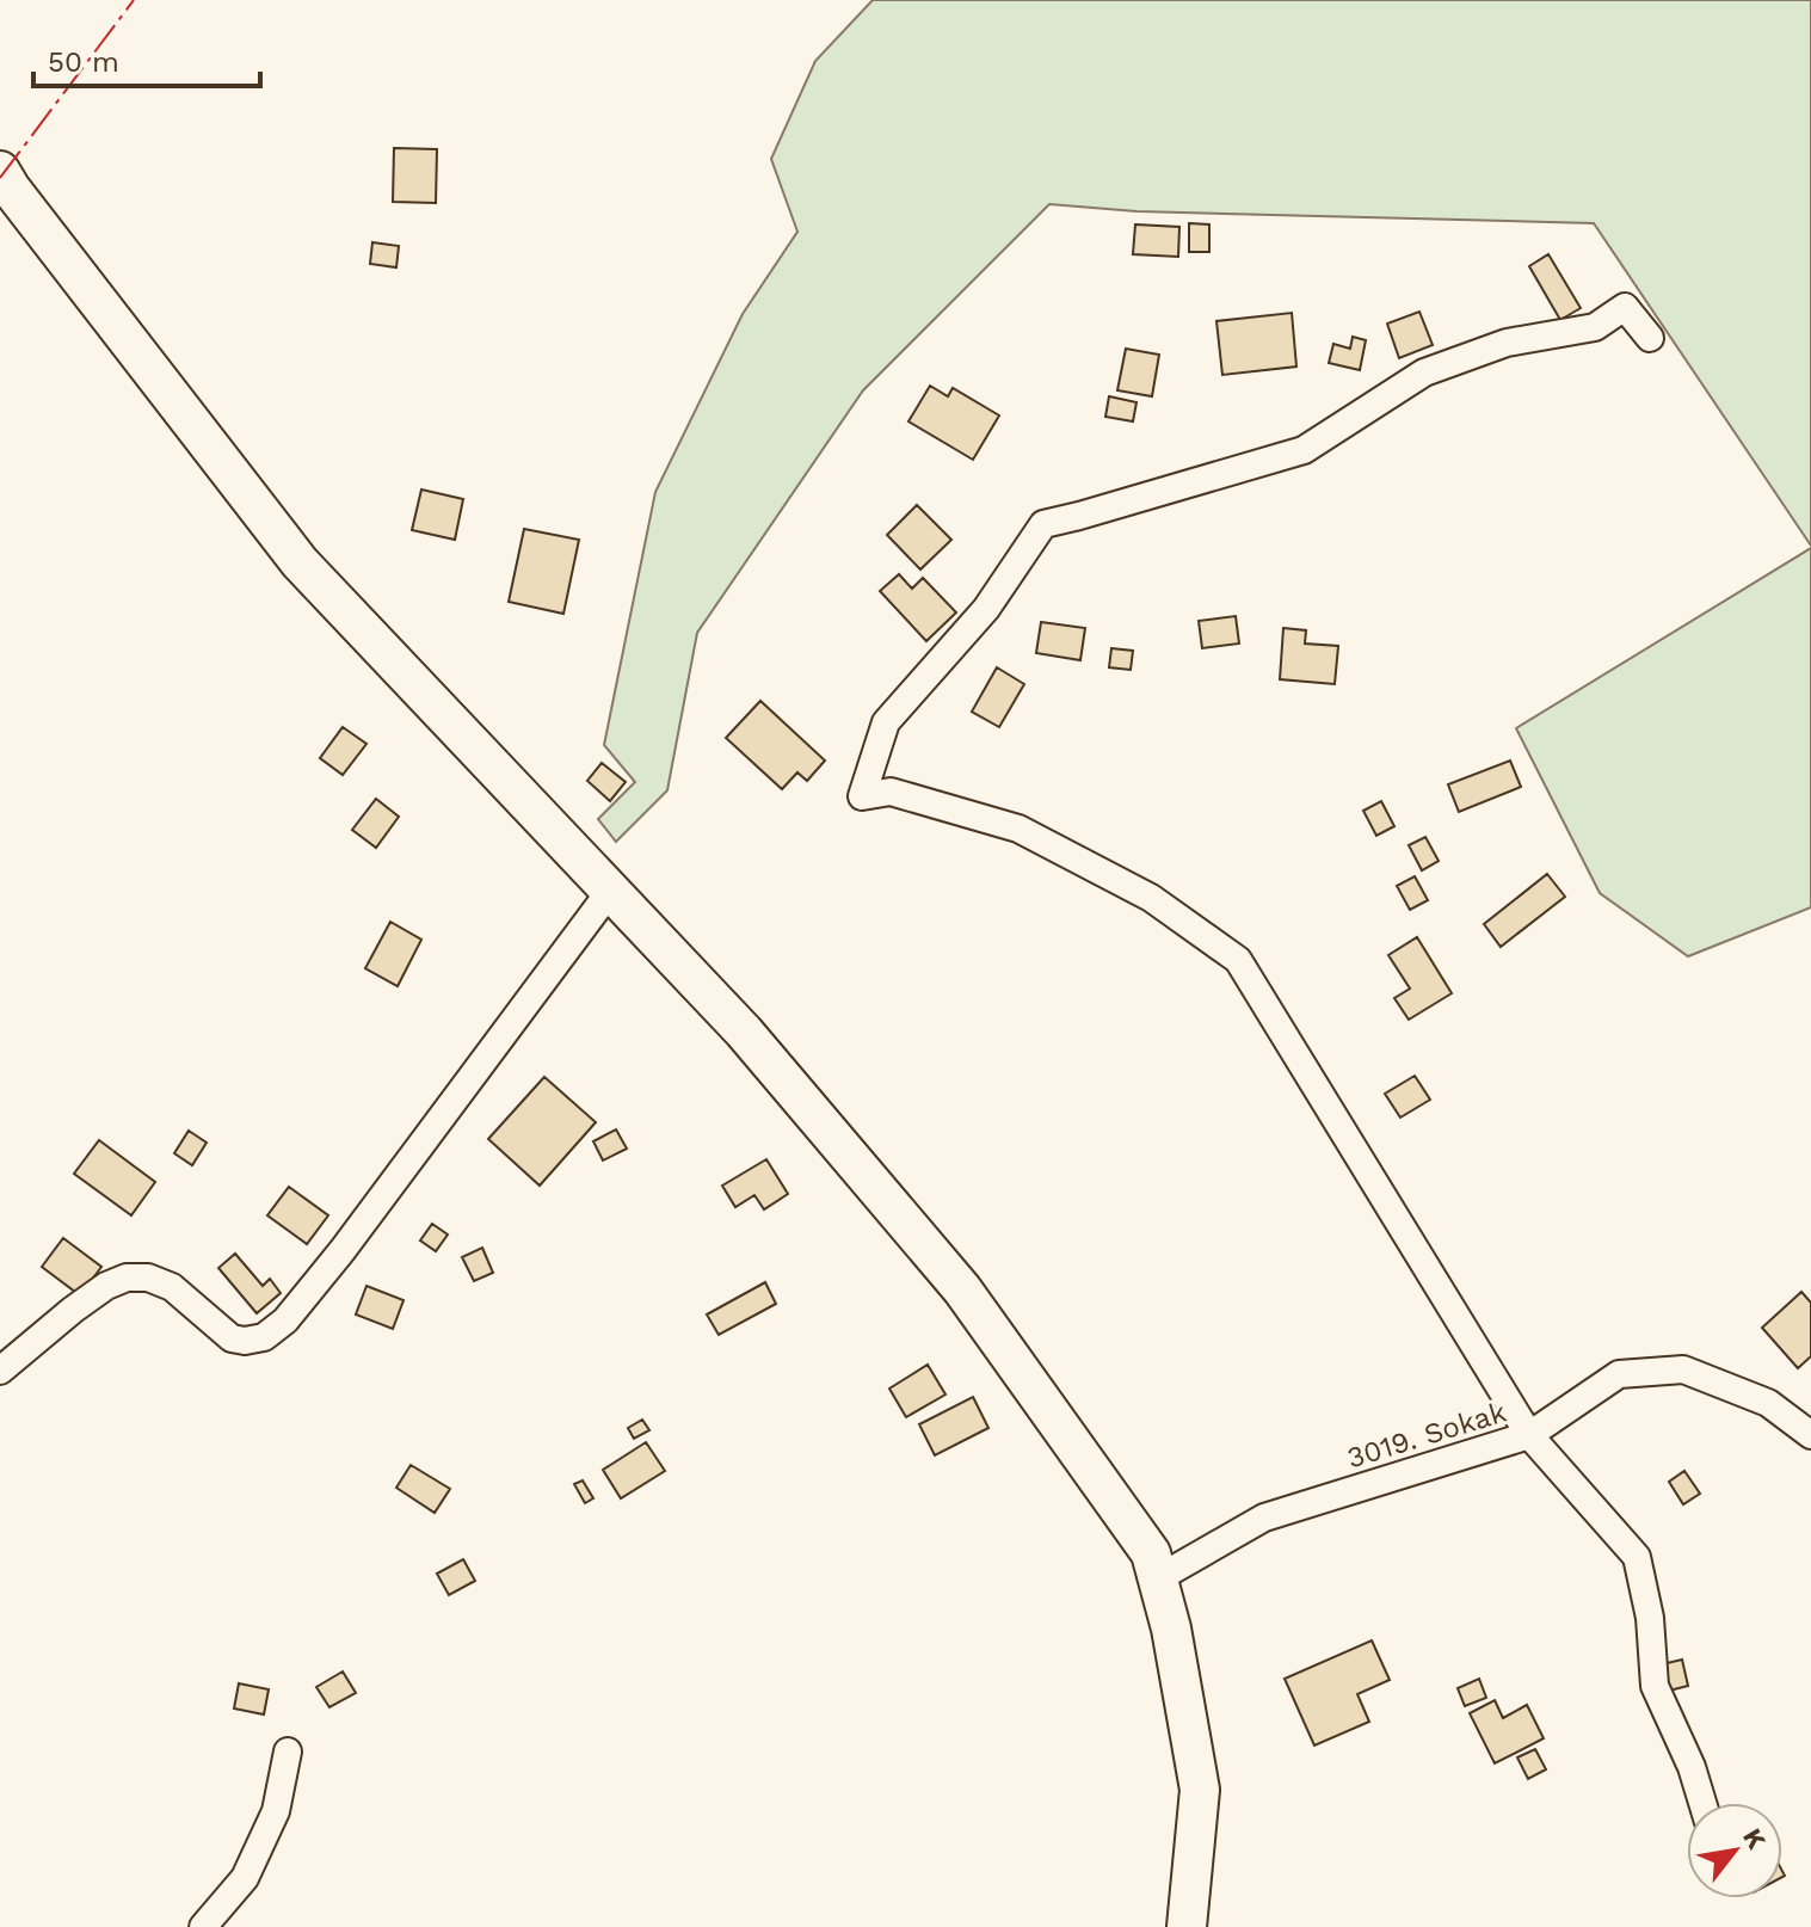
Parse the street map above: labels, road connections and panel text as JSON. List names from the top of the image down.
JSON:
{
  "streets": {
    "street": ["3019. Sokak"]
  },
  "scale_bar": "50 m",
  "north": "top right"
}
